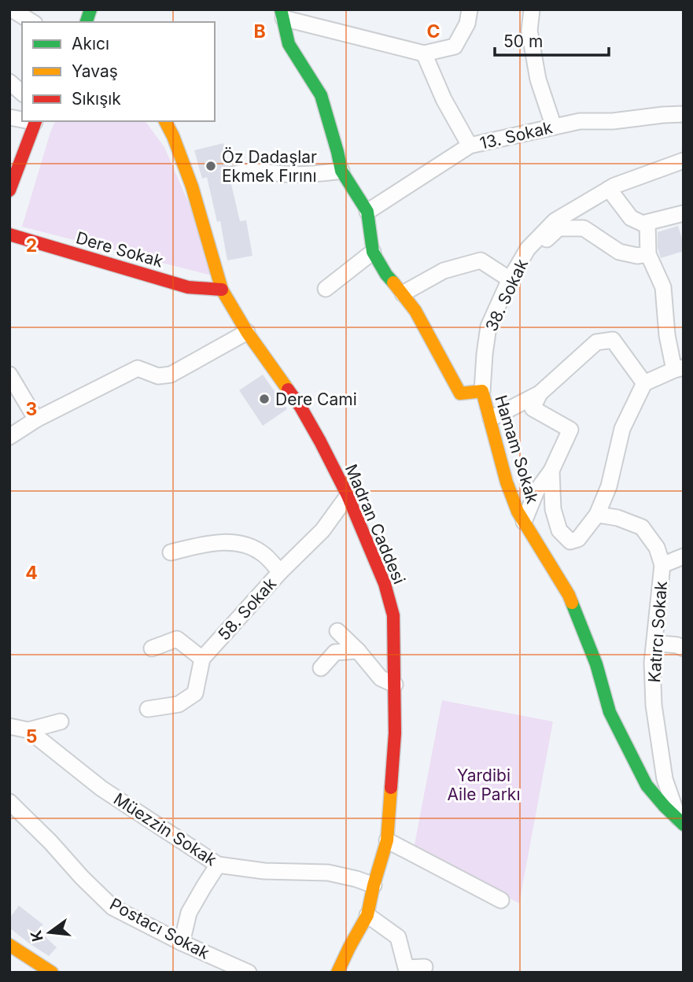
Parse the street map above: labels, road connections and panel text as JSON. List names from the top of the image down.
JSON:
{
  "streets": {
    "street": [
      "13. Sokak",
      "Dere Sokak",
      "38. Sokak",
      "Hamam Sokak",
      "Madran Caddesi",
      "58. Sokak",
      "Katırcı Sokak",
      "Müezzin Sokak",
      "Postacı Sokak"
    ]
  },
  "crossings": [
    ["13. Sokak", "Hamam Sokak"],
    ["Dere Sokak", "Madran Caddesi"],
    ["38. Sokak", "Hamam Sokak"],
    ["Hamam Sokak", "Katırcı Sokak"],
    ["Madran Caddesi", "58. Sokak"],
    ["Madran Caddesi", "Müezzin Sokak"]
  ],
  "parks": ["Yardibi Aile Parkı"],
  "places": ["Öz Dadaşlar Ekmek Fırını", "Dere Cami"],
  "legend": ["Akıcı", "Yavaş", "Sıkışık"],
  "scale_bar": "50 m",
  "north": "left",
  "grid": {
    "columns": ["B", "C"],
    "rows": [
      "2",
      "3",
      "4",
      "5"
    ]
  }
}
